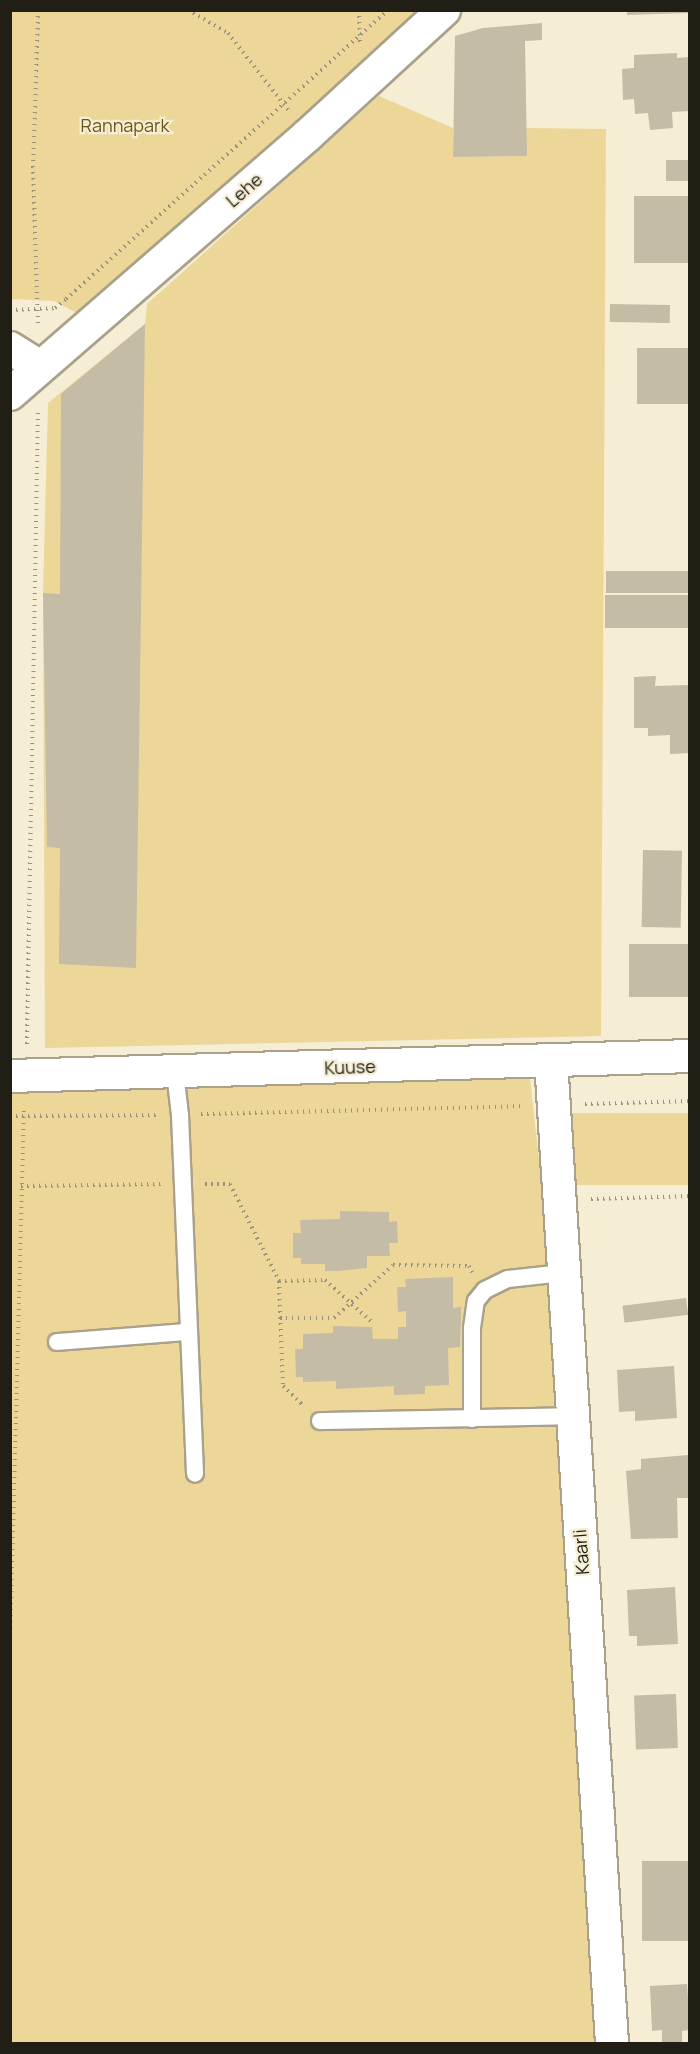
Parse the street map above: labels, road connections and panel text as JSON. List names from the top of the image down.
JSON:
{
  "streets": {
    "street": ["Lehe", "Kuuse", "Kaarli"]
  },
  "crossings": [
    ["Kuuse", "Kaarli"]
  ],
  "parks": ["Rannapark"]
}
